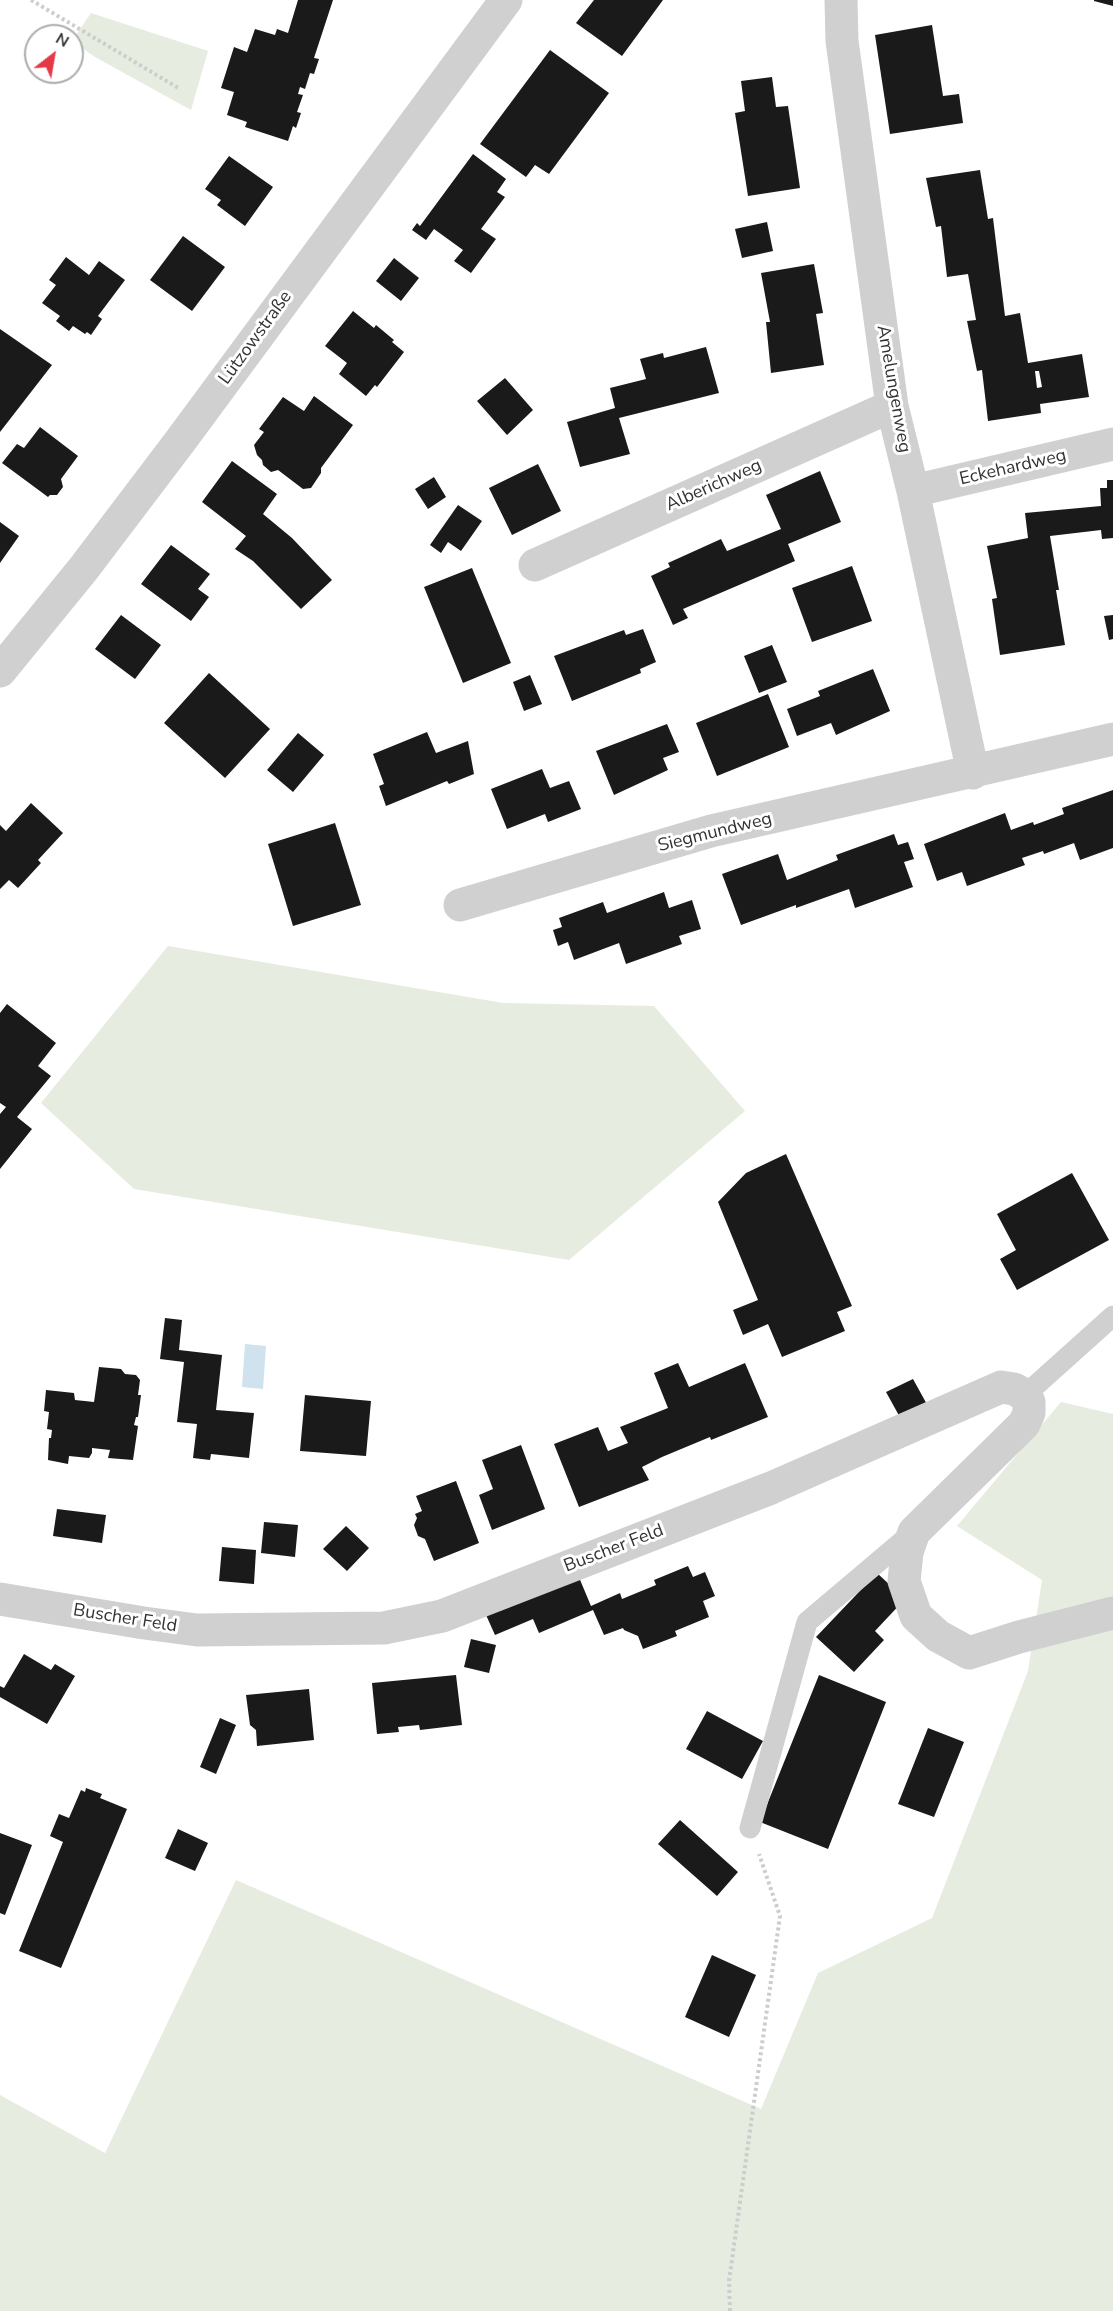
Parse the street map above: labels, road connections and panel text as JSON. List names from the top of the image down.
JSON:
{
  "streets": {
    "street": [
      "Lützowstraße",
      "Amelungenweg",
      "Eckehardweg",
      "Alberichweg",
      "Siegmundweg",
      "Buscher Feld"
    ]
  },
  "crossings": [
    ["Amelungenweg", "Eckehardweg"],
    ["Amelungenweg", "Alberichweg"],
    ["Amelungenweg", "Siegmundweg"]
  ],
  "north": "top right"
}
